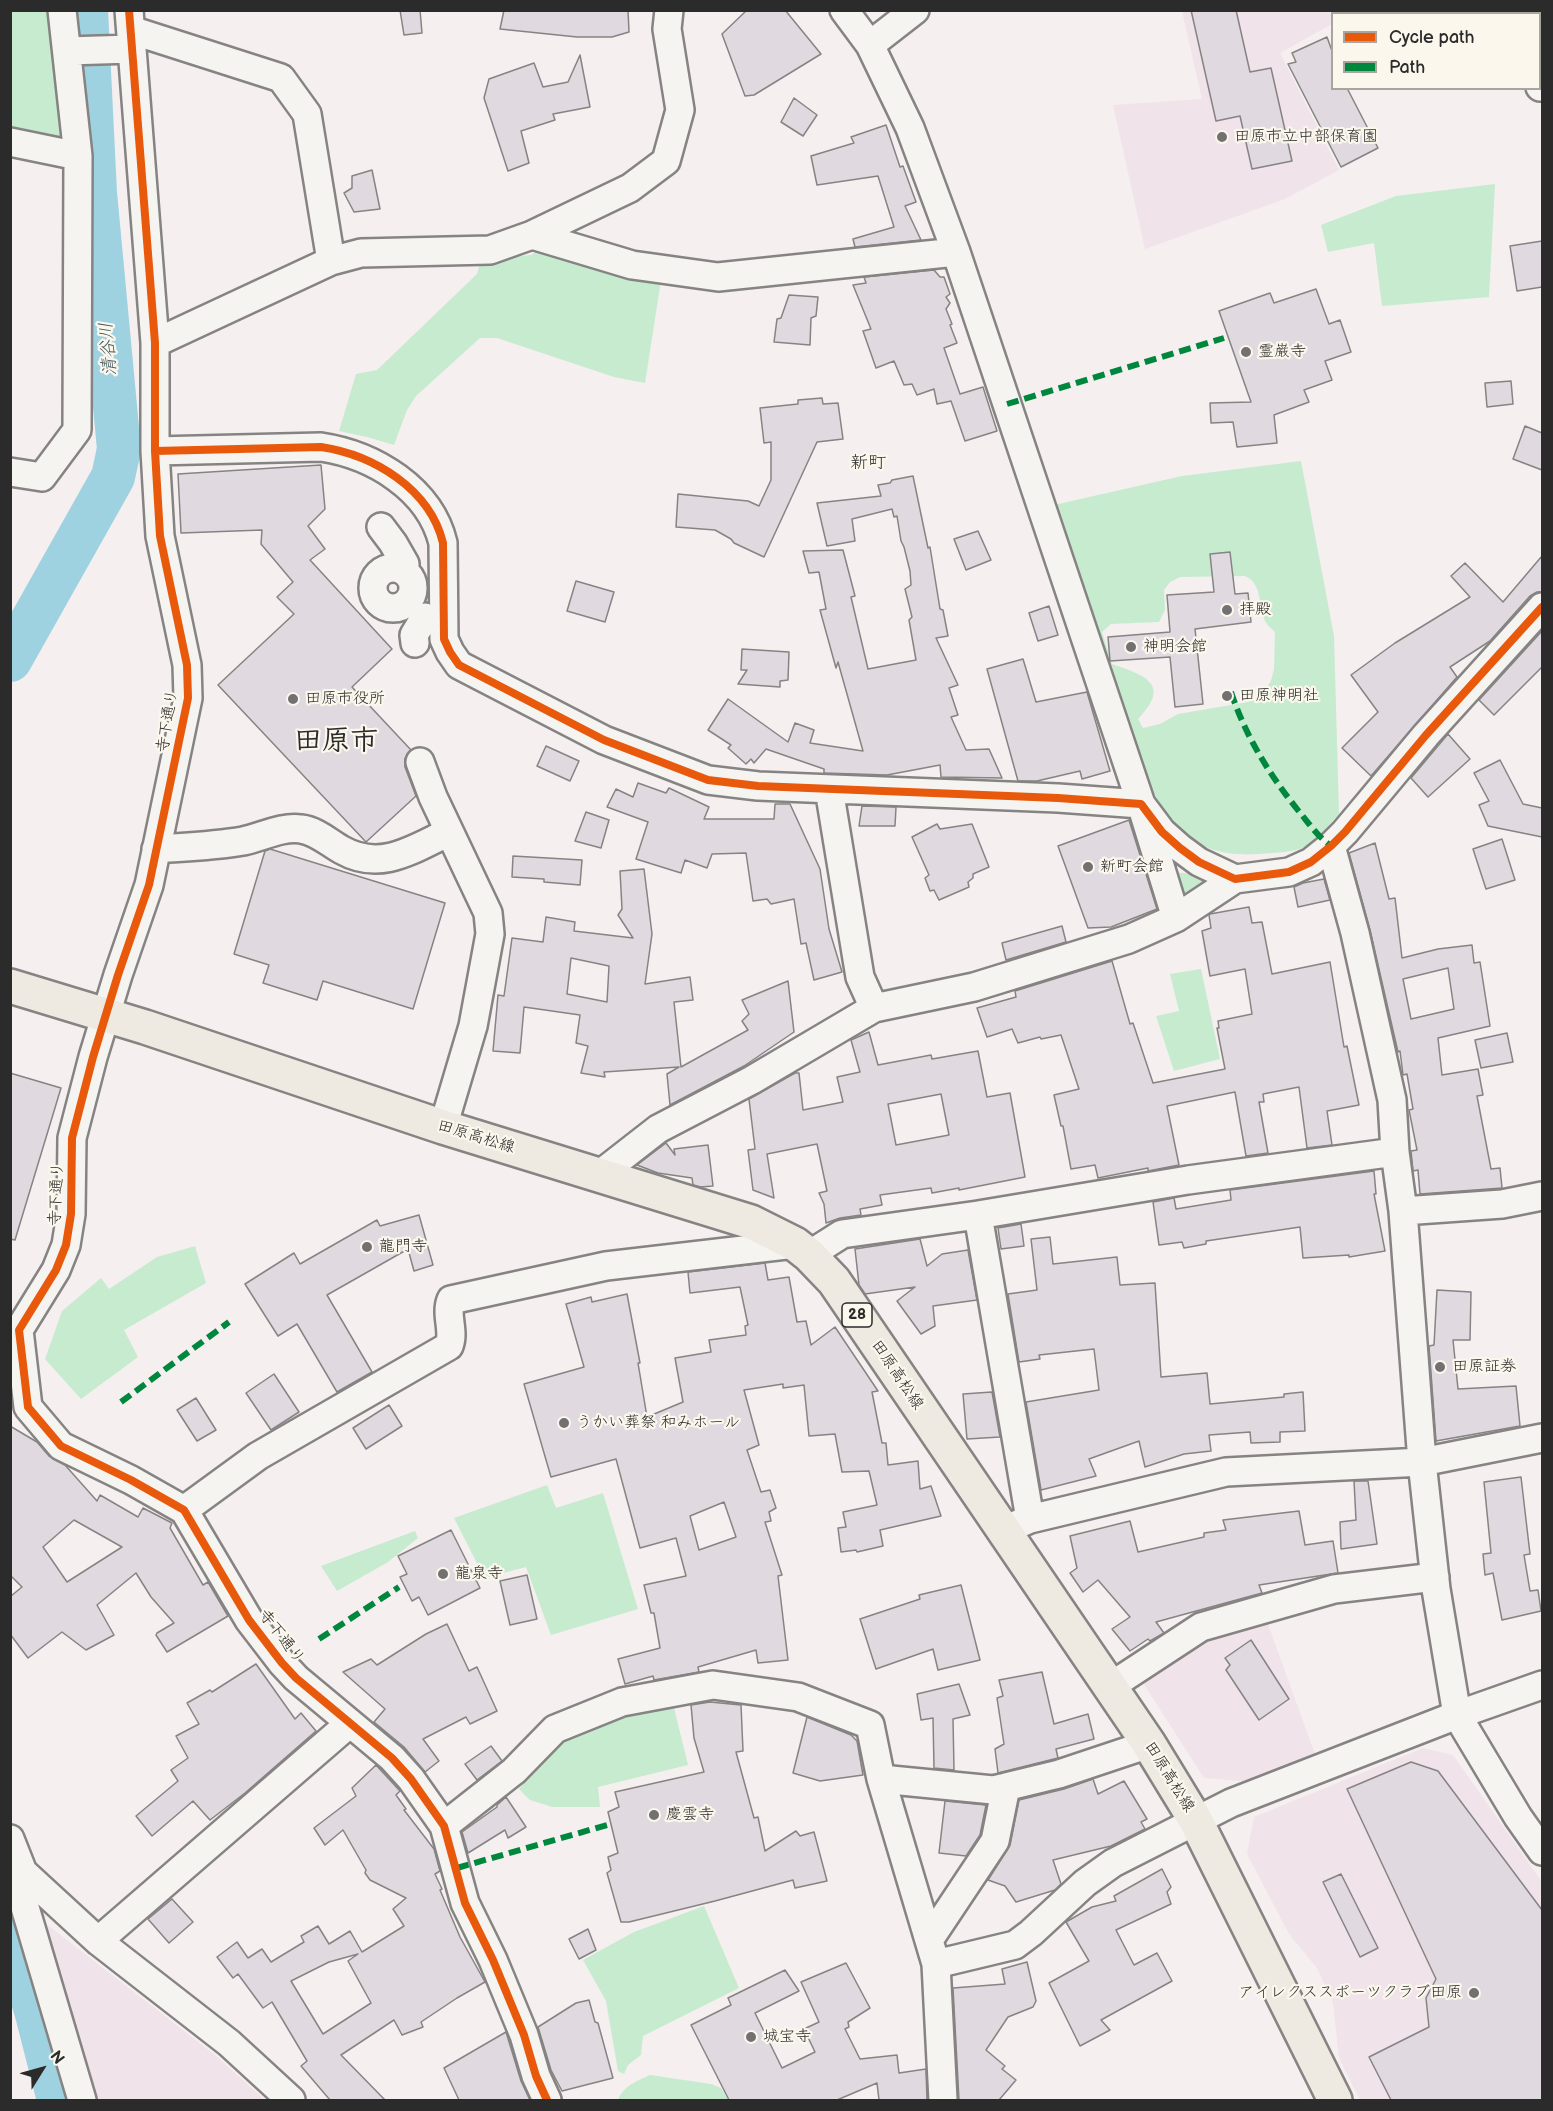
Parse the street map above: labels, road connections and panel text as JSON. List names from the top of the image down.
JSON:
{
  "streets": {
    "main road": ["田原高松線", "28"],
    "street": ["寺下通り"]
  },
  "crossings": [
    ["寺下通り", "田原高松線"]
  ],
  "districts": ["新町", "田原市"],
  "water": ["清谷川"],
  "places": [
    "田原市立中部保育園",
    "霊巌寺",
    "拝殿",
    "神明会館",
    "田原神明社",
    "田原市役所",
    "新町会館",
    "龍門寺",
    "田原証券",
    "うかい葬祭 和みホール",
    "龍泉寺",
    "慶雲寺",
    "アイレクススポーツクラブ田原",
    "城宝寺"
  ],
  "legend": ["Cycle path", "Path"],
  "north": "top right"
}
